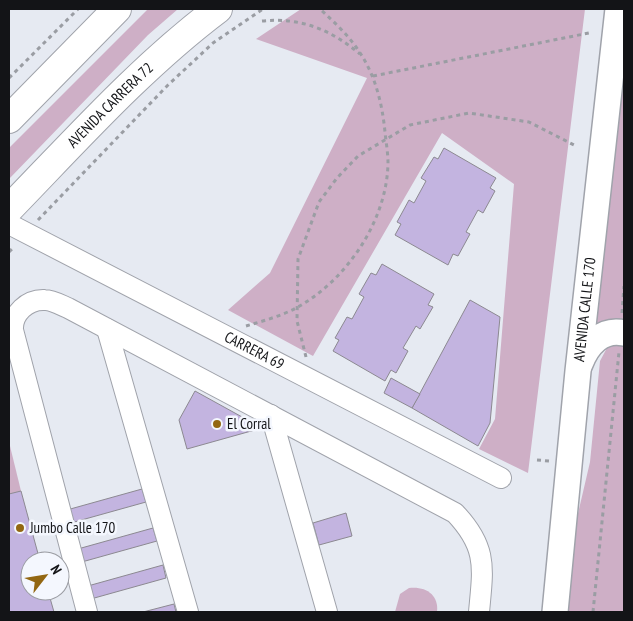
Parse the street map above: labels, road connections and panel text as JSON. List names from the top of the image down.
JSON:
{
  "streets": {
    "highway": ["AVENIDA CARRERA 72"],
    "main road": ["AVENIDA CALLE 170"],
    "street": ["CARRERA 69"]
  },
  "places": ["El Corral", "Jumbo Calle 170"],
  "north": "top right"
}
